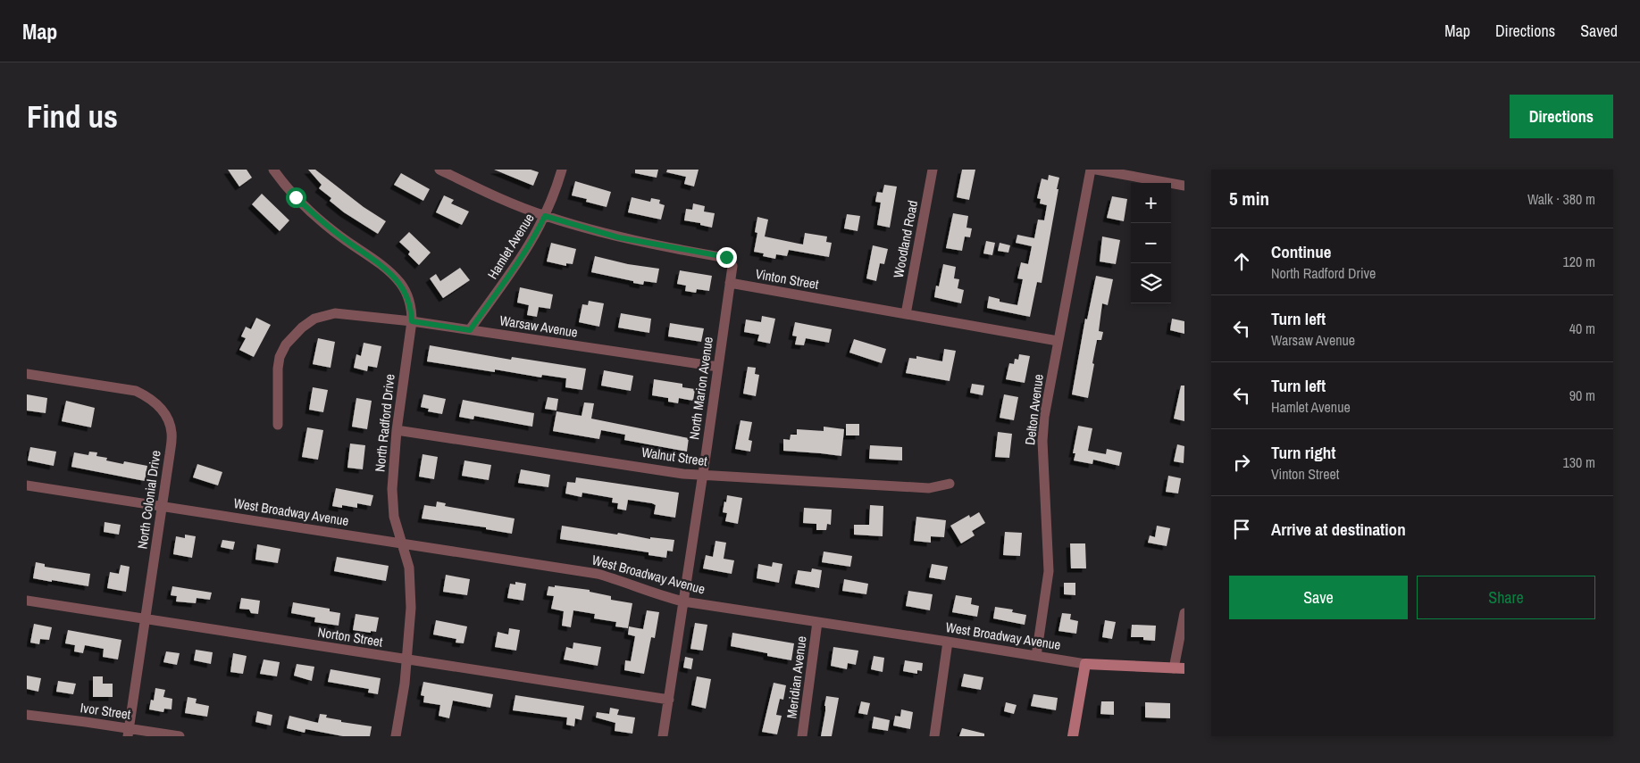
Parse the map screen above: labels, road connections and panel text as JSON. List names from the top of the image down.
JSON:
{
  "streets": {
    "main road": ["West Broadway Avenue"],
    "street": [
      "Woodland Road",
      "Hamlet Avenue",
      "Vinton Street",
      "Warsaw Avenue",
      "North Marion Avenue",
      "Delton Avenue",
      "North Radford Drive",
      "Walnut Street",
      "North Colonial Drive",
      "Norton Street",
      "Meridian Avenue",
      "Ivor Street"
    ]
  },
  "crossings": [
    ["Woodland Road", "Vinton Street"],
    ["Hamlet Avenue", "Warsaw Avenue"],
    ["Vinton Street", "North Marion Avenue"],
    ["Vinton Street", "Delton Avenue"],
    ["Warsaw Avenue", "North Marion Avenue"],
    ["Warsaw Avenue", "North Radford Drive"],
    ["North Marion Avenue", "Walnut Street"],
    ["North Marion Avenue", "West Broadway Avenue"],
    ["North Marion Avenue", "Norton Street"],
    ["Delton Avenue", "West Broadway Avenue"],
    ["North Radford Drive", "Walnut Street"],
    ["North Radford Drive", "West Broadway Avenue"],
    ["North Radford Drive", "Norton Street"],
    ["North Colonial Drive", "West Broadway Avenue"],
    ["North Colonial Drive", "Norton Street"],
    ["North Colonial Drive", "Ivor Street"],
    ["West Broadway Avenue", "Meridian Avenue"]
  ],
  "page": {
    "header": "Map",
    "nav": ["Map", "Directions", "Saved"],
    "buttons": [
      "Directions",
      ["Save", "Share"]
    ],
    "title": "Find us",
    "heading": ["5 min", "Walk · 380 m"],
    "map_buttons": ["+", "−"],
    "list": [
      ["Continue", "North Radford Drive", "120 m"],
      ["Turn left", "Warsaw Avenue", "40 m"],
      ["Turn left", "Hamlet Avenue", "90 m"],
      ["Turn right", "Vinton Street", "130 m"],
      "Arrive at destination"
    ]
  }
}
